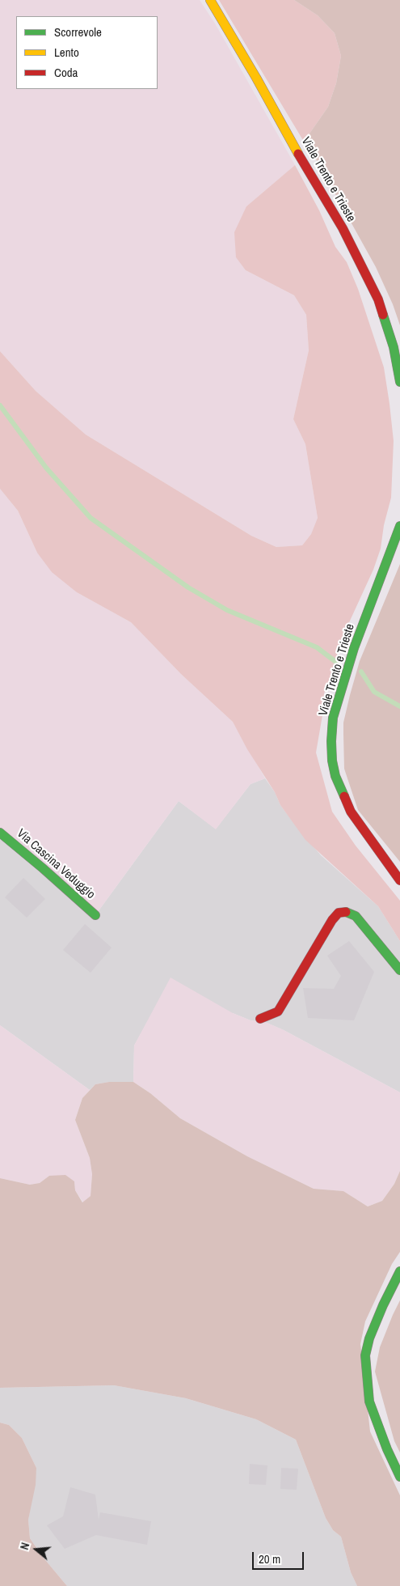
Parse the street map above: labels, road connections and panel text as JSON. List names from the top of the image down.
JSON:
{
  "streets": {
    "main road": ["Viale Trento e Trieste", "Via Cascina Veduggio"]
  },
  "legend": ["Scorrevole", "Lento", "Coda"],
  "scale_bar": "20 m",
  "north": "left"
}
